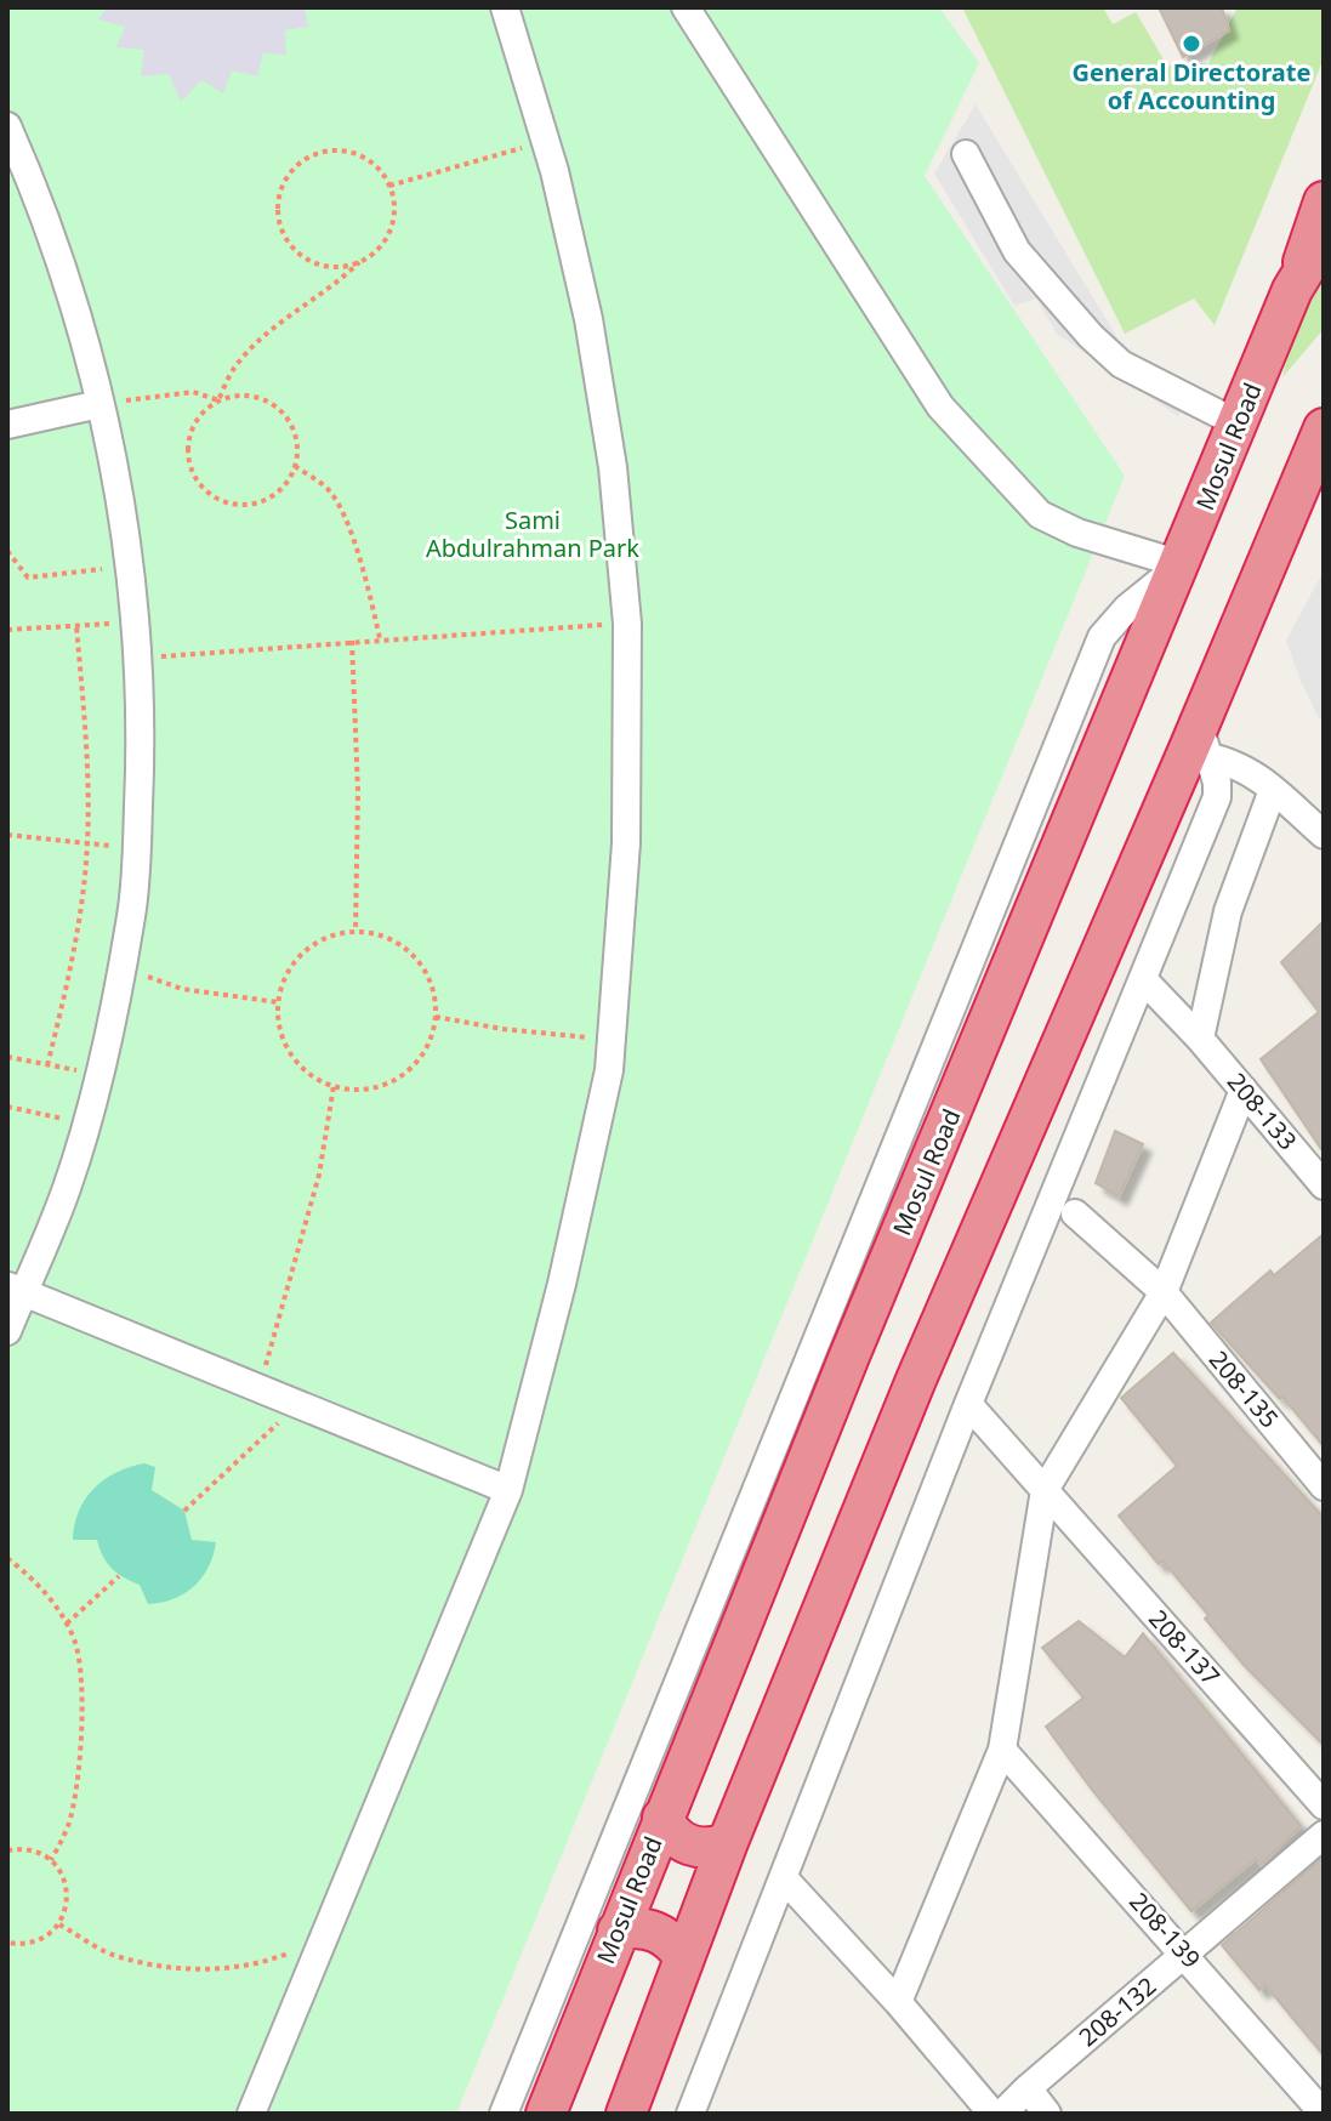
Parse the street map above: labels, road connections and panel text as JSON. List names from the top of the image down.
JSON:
{
  "streets": {
    "highway": ["Mosul Road"],
    "street": [
      "208-133",
      "208-135",
      "208-137",
      "208-139",
      "208-132"
    ]
  },
  "crossings": [
    ["208-139", "208-132"]
  ],
  "parks": ["Sami Abdulrahman Park"],
  "places": ["General Directorate of Accounting"]
}
